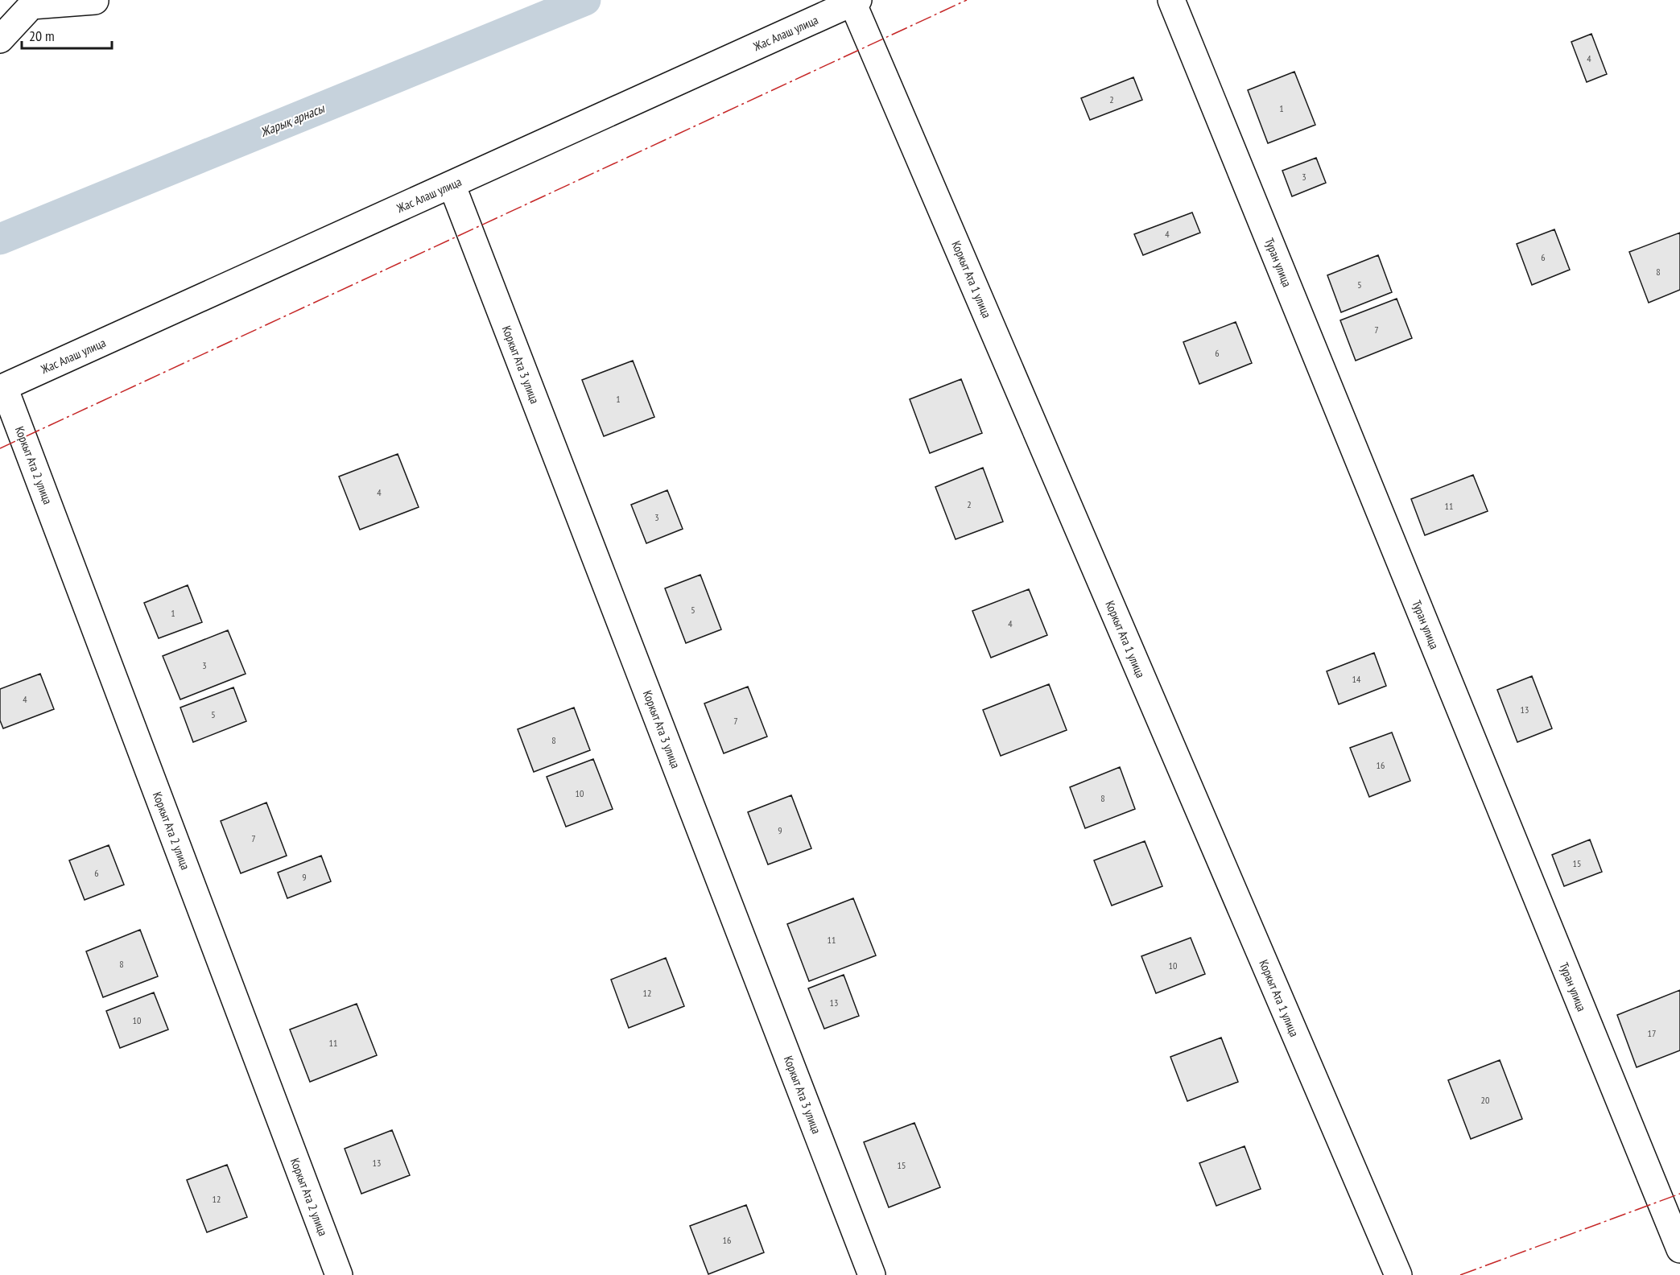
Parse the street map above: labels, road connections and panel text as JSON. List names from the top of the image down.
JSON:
{
  "streets": {
    "street": [
      "Жас Алаш улица",
      "Туран улица",
      "Коркыт Ата 1 улица",
      "Коркыт Ата 3 улица",
      "Коркыт Ата 2 улица"
    ]
  },
  "crossings": [
    ["Жас Алаш улица", "Коркыт Ата 1 улица"],
    ["Жас Алаш улица", "Коркыт Ата 3 улица"],
    ["Жас Алаш улица", "Коркыт Ата 2 улица"]
  ],
  "water": ["Жарық арнасы"],
  "house_numbers": [
    "4",
    "2",
    "1",
    "3",
    "4",
    "6",
    "8",
    "5",
    "7",
    "6",
    "1",
    "4",
    "2",
    "11",
    "3",
    "5",
    "1",
    "4",
    "3",
    "14",
    "4",
    "13",
    "5",
    "7",
    "8",
    "16",
    "10",
    "8",
    "9",
    "7",
    "15",
    "6",
    "9",
    "11",
    "8",
    "10",
    "12",
    "13",
    "10",
    "17",
    "11",
    "20",
    "13",
    "15",
    "12",
    "16"
  ],
  "scale_bar": "20 m"
}
